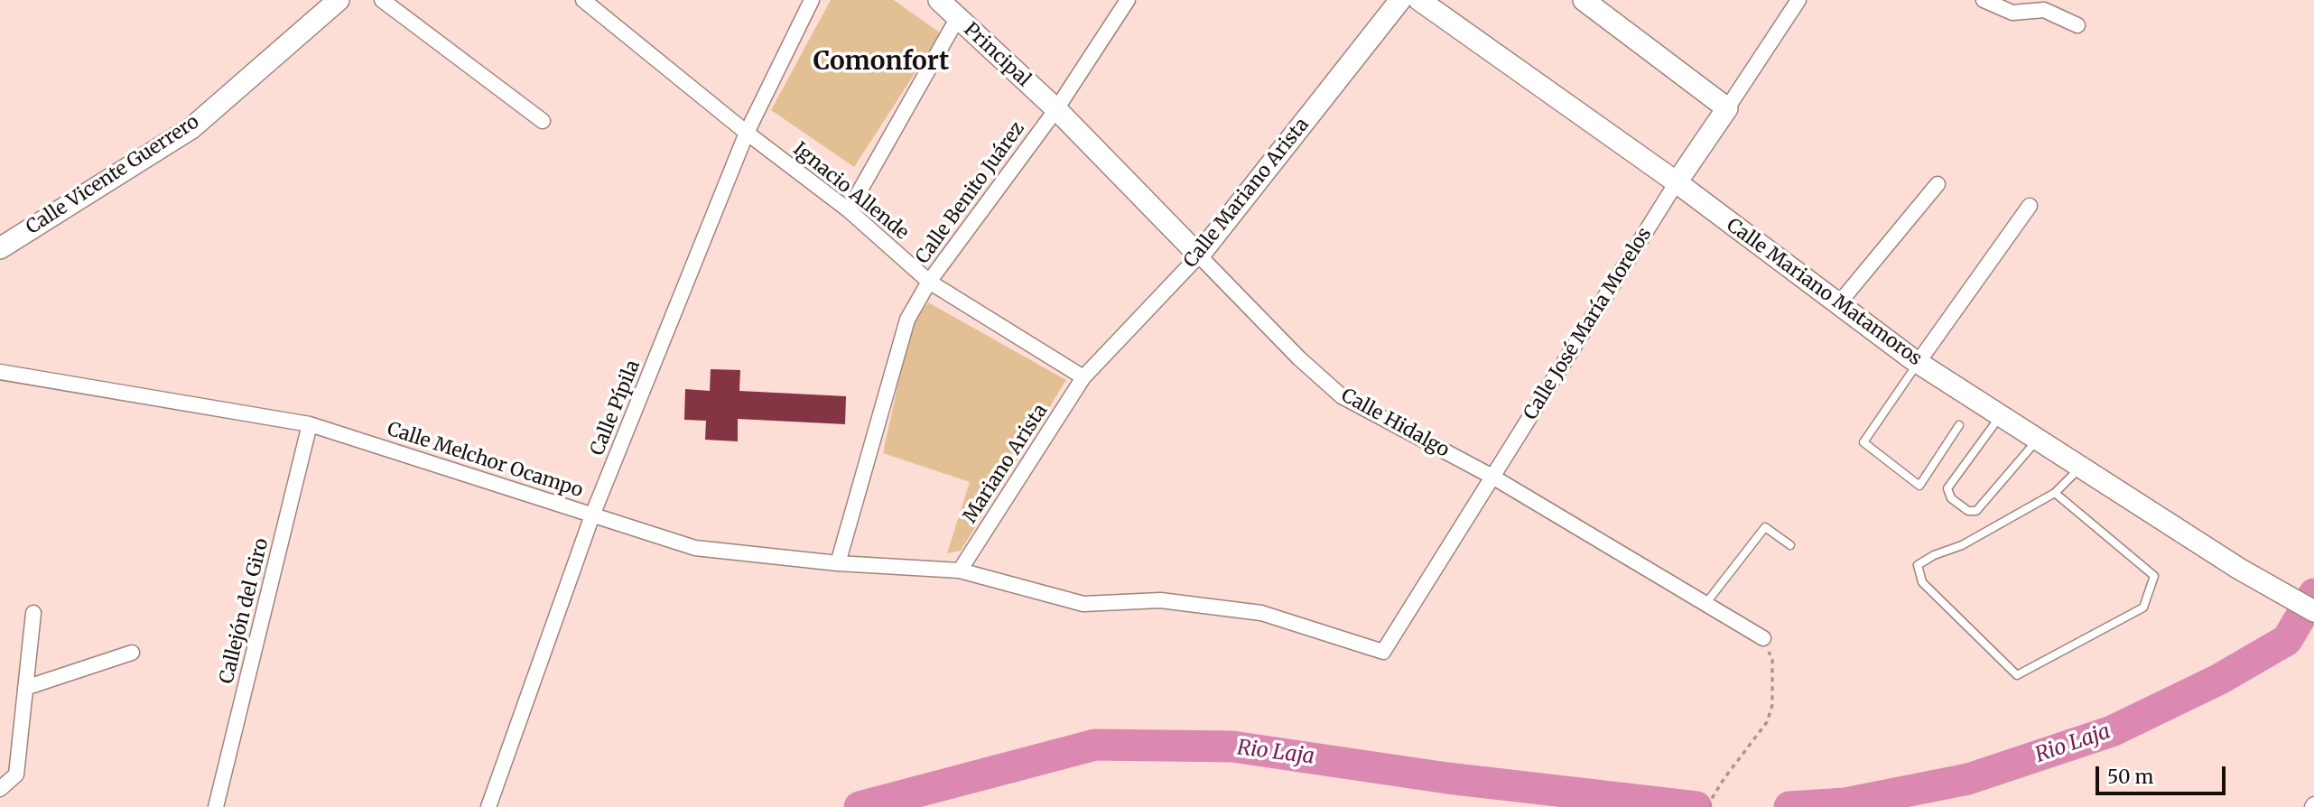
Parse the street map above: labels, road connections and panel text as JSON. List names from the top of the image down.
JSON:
{
  "streets": {
    "street": [
      "Principal",
      "Calle Vicente Guerrero",
      "Ignacio Allende",
      "Calle Benito Juárez",
      "Calle Mariano Arista",
      "Calle Mariano Matamoros",
      "Calle José María Morelos",
      "Calle Pípila",
      "Calle Hidalgo",
      "Calle Melchor Ocampo",
      "Mariano Arista",
      "Callejón del Giro"
    ]
  },
  "crossings": [
    ["Principal", "Calle Benito Juárez"],
    ["Principal", "Calle Hidalgo"],
    ["Ignacio Allende", "Calle Benito Juárez"],
    ["Ignacio Allende", "Calle Mariano Arista"],
    ["Ignacio Allende", "Calle Pípila"],
    ["Ignacio Allende", "Mariano Arista"],
    ["Calle Benito Juárez", "Calle Hidalgo"],
    ["Calle Benito Juárez", "Calle Melchor Ocampo"],
    ["Calle Mariano Arista", "Calle Hidalgo"],
    ["Calle Mariano Arista", "Mariano Arista"],
    ["Calle Mariano Matamoros", "Calle José María Morelos"],
    ["Calle José María Morelos", "Calle Hidalgo"],
    ["Calle José María Morelos", "Calle Melchor Ocampo"],
    ["Calle Pípila", "Calle Melchor Ocampo"],
    ["Calle Melchor Ocampo", "Mariano Arista"],
    ["Calle Melchor Ocampo", "Callejón del Giro"]
  ],
  "districts": ["Comonfort"],
  "water": ["Rio Laja"],
  "scale_bar": "50 m"
}
